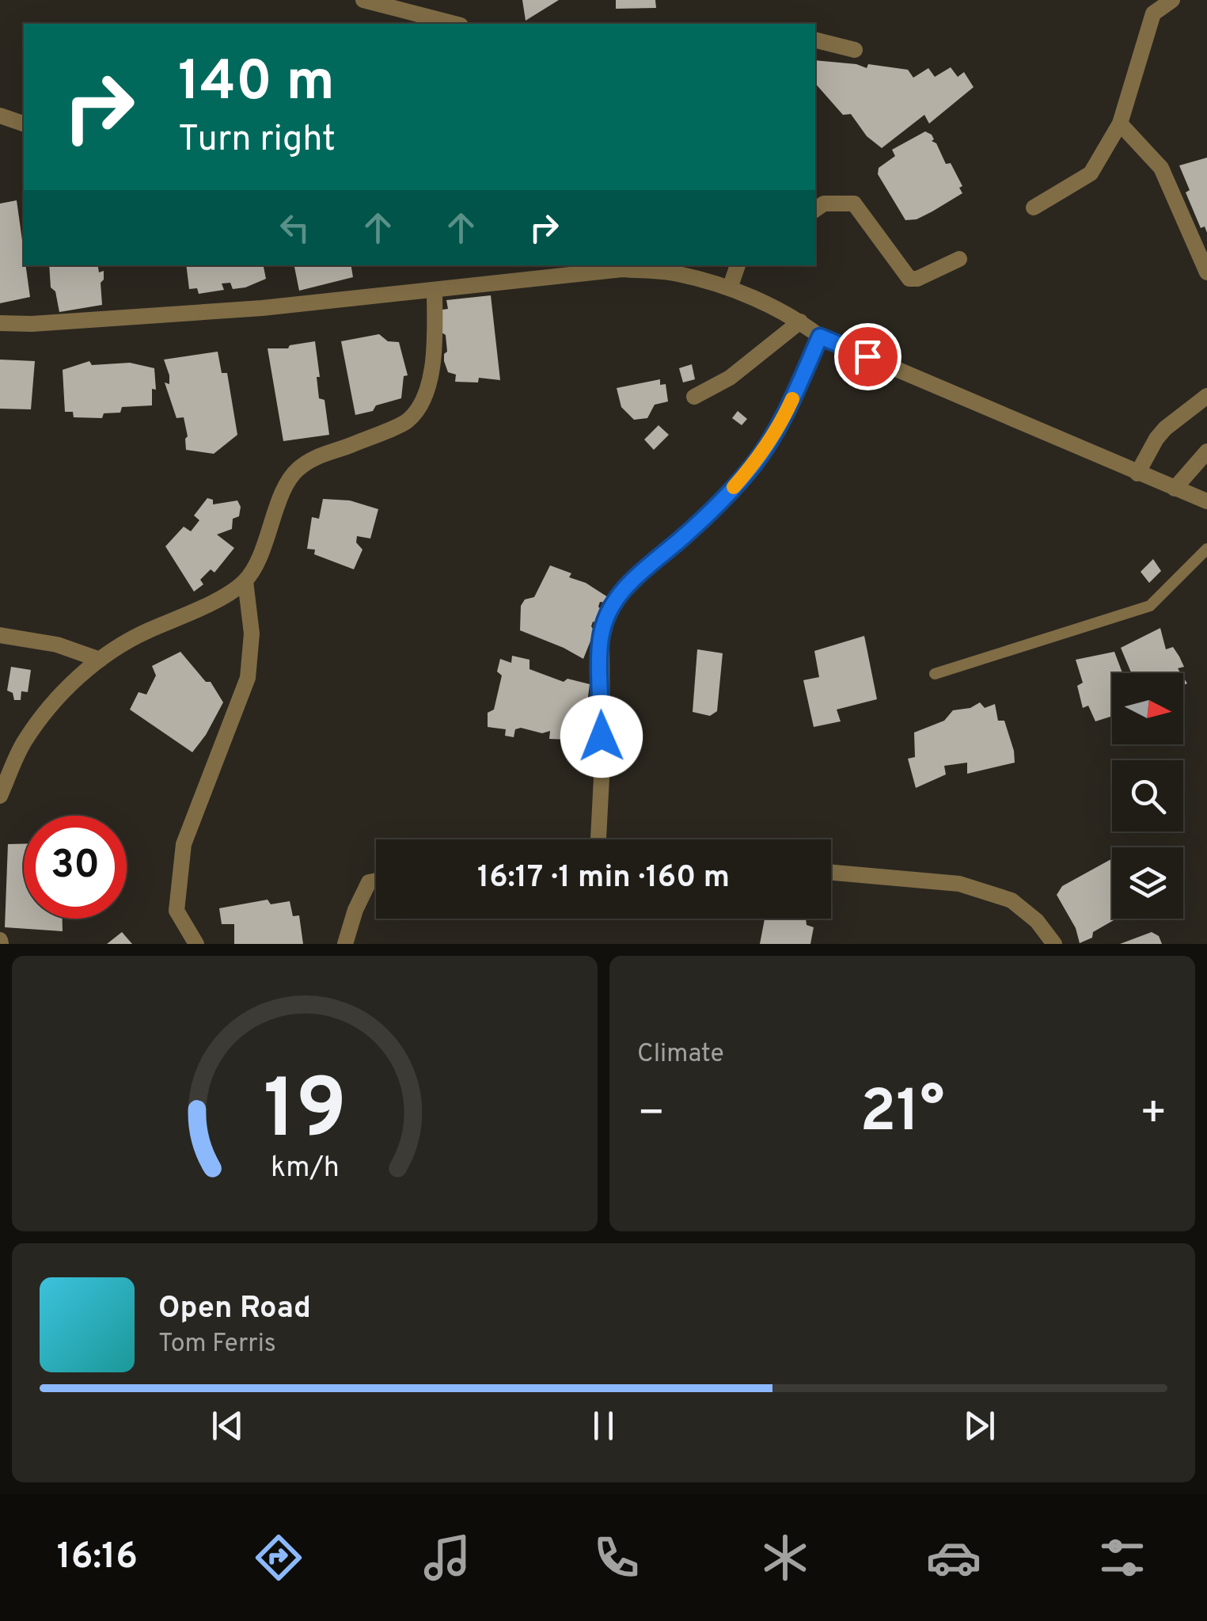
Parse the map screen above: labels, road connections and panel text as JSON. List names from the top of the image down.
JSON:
{
  "north": "right",
  "page": {
    "turn": ["140 m", "Turn right"],
    "limit": "30",
    "trip": "16:17 · 1 min · 160 m",
    "tile": "Climate",
    "heat": ["−", "21°", "+"],
    "song": ["Open Road", "Tom Ferris"],
    "tabs": "16:16",
    "gauge": ["19", "km/h"]
  }
}
